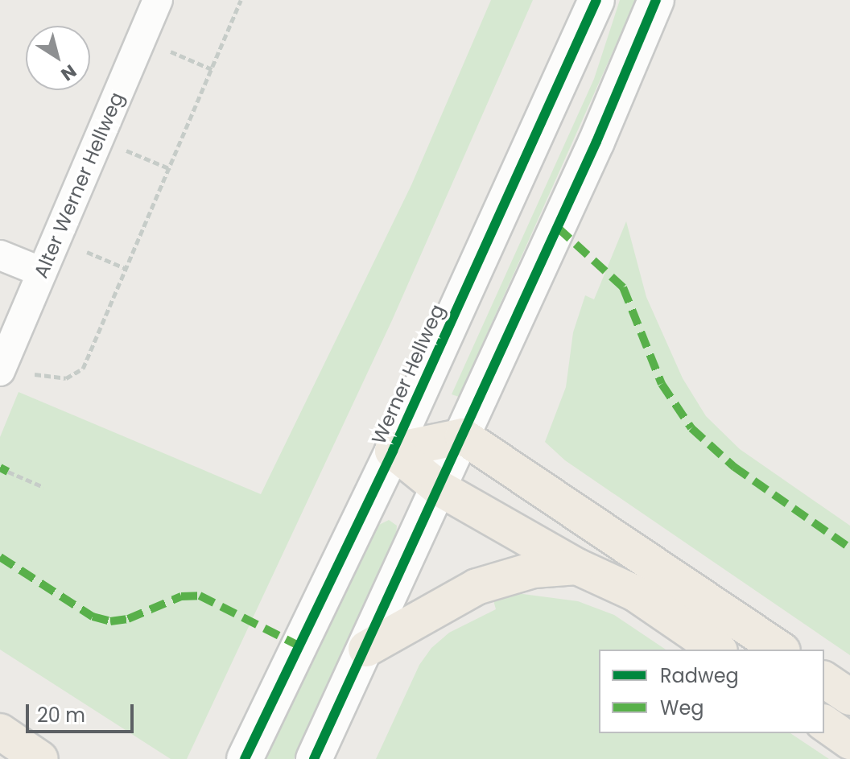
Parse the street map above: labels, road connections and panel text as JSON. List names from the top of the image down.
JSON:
{
  "streets": {
    "main road": ["Werner Hellweg"],
    "street": ["Alter Werner Hellweg"]
  },
  "legend": ["Radweg", "Weg"],
  "scale_bar": "20 m",
  "north": "bottom right"
}
